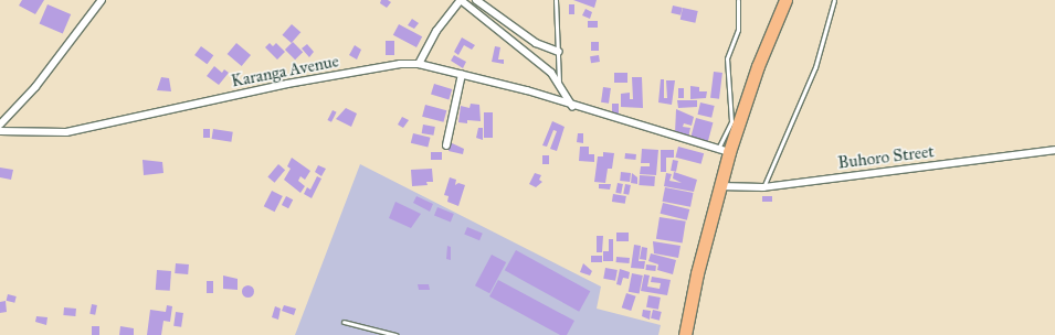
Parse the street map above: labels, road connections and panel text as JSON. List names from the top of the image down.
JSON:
{
  "streets": {
    "street": ["Karanga Avenue", "Buhoro Street"]
  }
}
